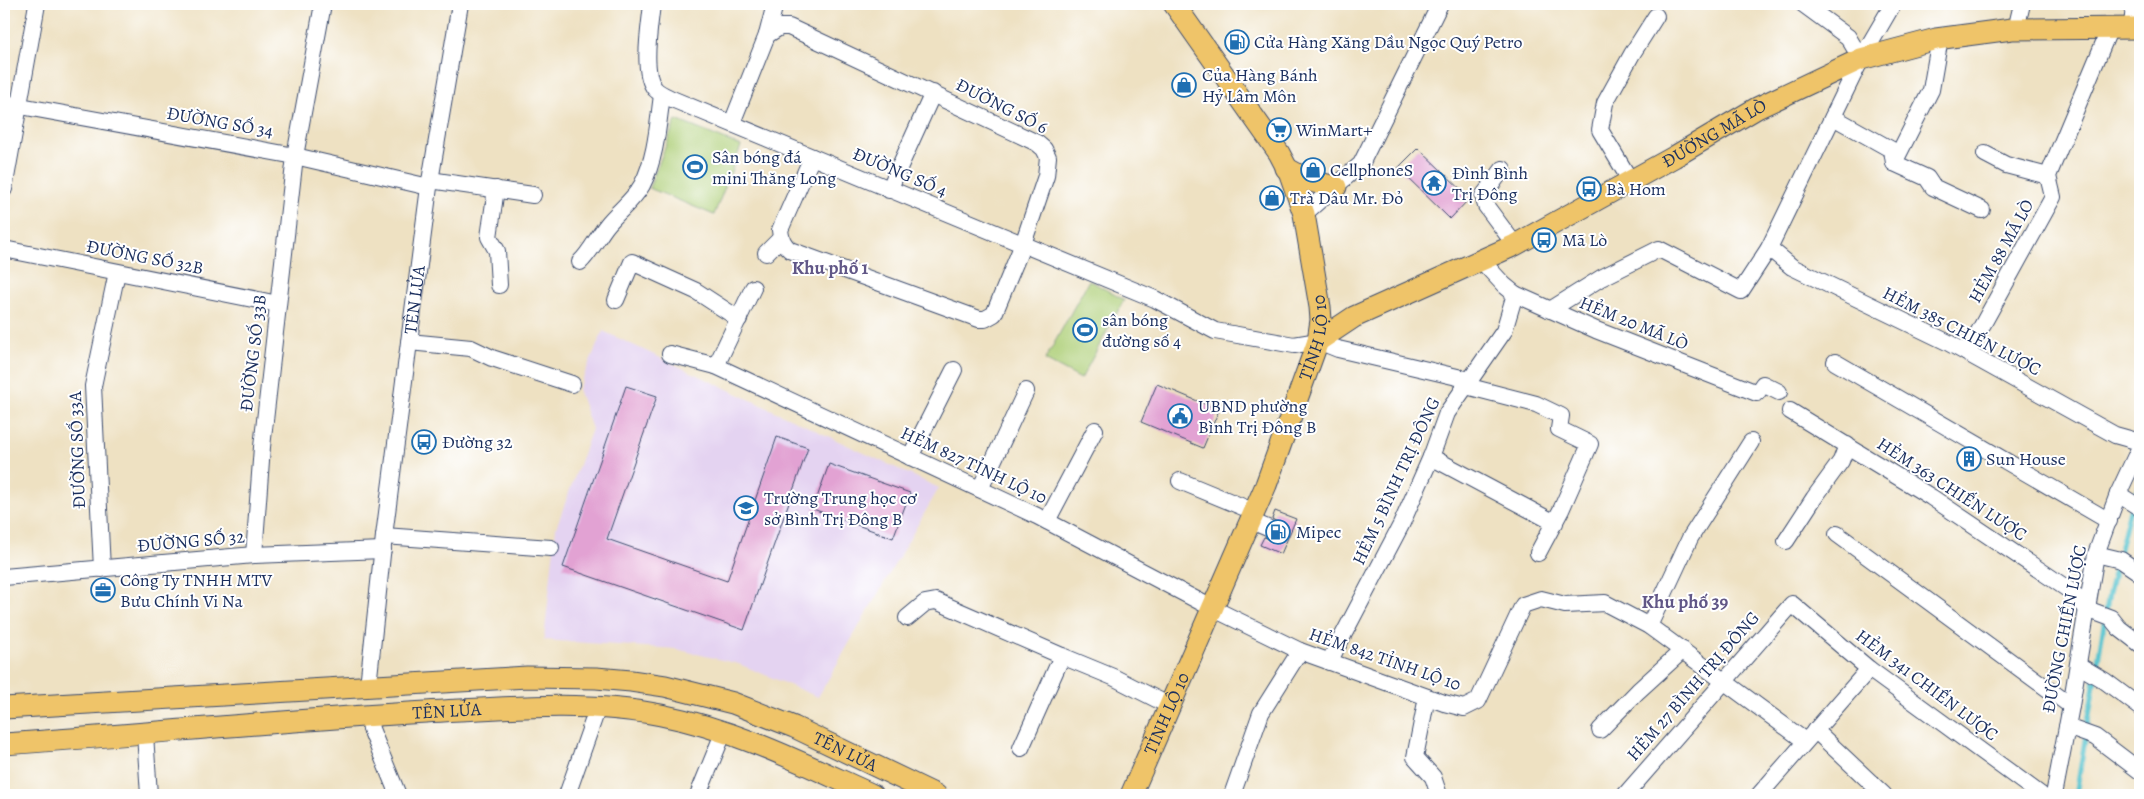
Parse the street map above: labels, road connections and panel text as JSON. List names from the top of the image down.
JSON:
{
  "streets": {
    "main road": ["ĐƯỜNG MÃ LÒ", "TÊN LỬA", "TỈNH LỘ 10"],
    "street": [
      "ĐƯỜNG SỐ 6",
      "ĐƯỜNG SỐ 34",
      "ĐƯỜNG SỐ 4",
      "HẺM 88 MÃ LÒ",
      "ĐƯỜNG SỐ 32B",
      "HẺM 20 MÃ LÒ",
      "HẺM 385 CHIẾN LƯỢC",
      "ĐƯỜNG SỐ 33B",
      "ĐƯỜNG SỐ 33A",
      "HẺM 827 TỈNH LỘ 10",
      "HẺM 5 BÌNH TRỊ ĐÔNG",
      "HẺM 363 CHIẾN LƯỢC",
      "ĐƯỜNG SỐ 32",
      "ĐƯỜNG CHIẾN LƯỢC",
      "HẺM 842 TỈNH LỘ 10",
      "HẺM 341 CHIẾN LƯỢC",
      "HẺM 27 BÌNH TRỊ ĐÔNG"
    ]
  },
  "crossings": [
    ["ĐƯỜNG SỐ 6", "ĐƯỜNG SỐ 4"],
    ["ĐƯỜNG SỐ 34", "TÊN LỬA"],
    ["ĐƯỜNG SỐ 34", "ĐƯỜNG SỐ 33B"],
    ["ĐƯỜNG MÃ LÒ", "ĐƯỜNG SỐ 4"],
    ["ĐƯỜNG MÃ LÒ", "HẺM 20 MÃ LÒ"],
    ["ĐƯỜNG MÃ LÒ", "TỈNH LỘ 10"],
    ["ĐƯỜNG SỐ 4", "TỈNH LỘ 10"],
    ["HẺM 88 MÃ LÒ", "HẺM 385 CHIẾN LƯỢC"],
    ["ĐƯỜNG SỐ 32B", "ĐƯỜNG SỐ 33B"],
    ["ĐƯỜNG SỐ 32B", "ĐƯỜNG SỐ 33A"],
    ["TÊN LỬA", "ĐƯỜNG SỐ 32"],
    ["HẺM 20 MÃ LÒ", "HẺM 5 BÌNH TRỊ ĐÔNG"],
    ["TỈNH LỘ 10", "HẺM 827 TỈNH LỘ 10"],
    ["TỈNH LỘ 10", "HẺM 842 TỈNH LỘ 10"],
    ["ĐƯỜNG SỐ 33B", "ĐƯỜNG SỐ 32"],
    ["ĐƯỜNG SỐ 33A", "ĐƯỜNG SỐ 32"],
    ["HẺM 827 TỈNH LỘ 10", "HẺM 842 TỈNH LỘ 10"],
    ["HẺM 5 BÌNH TRỊ ĐÔNG", "HẺM 842 TỈNH LỘ 10"],
    ["HẺM 363 CHIẾN LƯỢC", "ĐƯỜNG CHIẾN LƯỢC"],
    ["HẺM 842 TỈNH LỘ 10", "HẺM 27 BÌNH TRỊ ĐÔNG"],
    ["HẺM 341 CHIẾN LƯỢC", "HẺM 27 BÌNH TRỊ ĐÔNG"]
  ],
  "districts": ["Khu phố 1", "Khu phố 39"],
  "places": {
    "fuel station": ["Cửa Hàng Xăng Dầu Ngọc Quý Petro", "Mipec"],
    "shop": ["Của Hàng Bánh Hỷ Lâm Môn", "CellphoneS", "Trà Dâu Mr. Đỏ"],
    "supermarket": ["WinMart+"],
    "sports": ["Sân bóng đá mini Thăng Long", "sân bóng đường số 4"],
    "temple": ["Đình Bình Trị Đông"],
    "bus stop": ["Bà Hom", "Mã Lò", "Đường 32"],
    "public building": ["UBND phường Bình Trị Đông B"],
    "building": ["Sun House"],
    "school or university": ["Trường Trung học cơ sở Bình Trị Đông B"],
    "office": ["Công Ty TNHH MTV Bưu Chính Vi Na"]
  }
}
